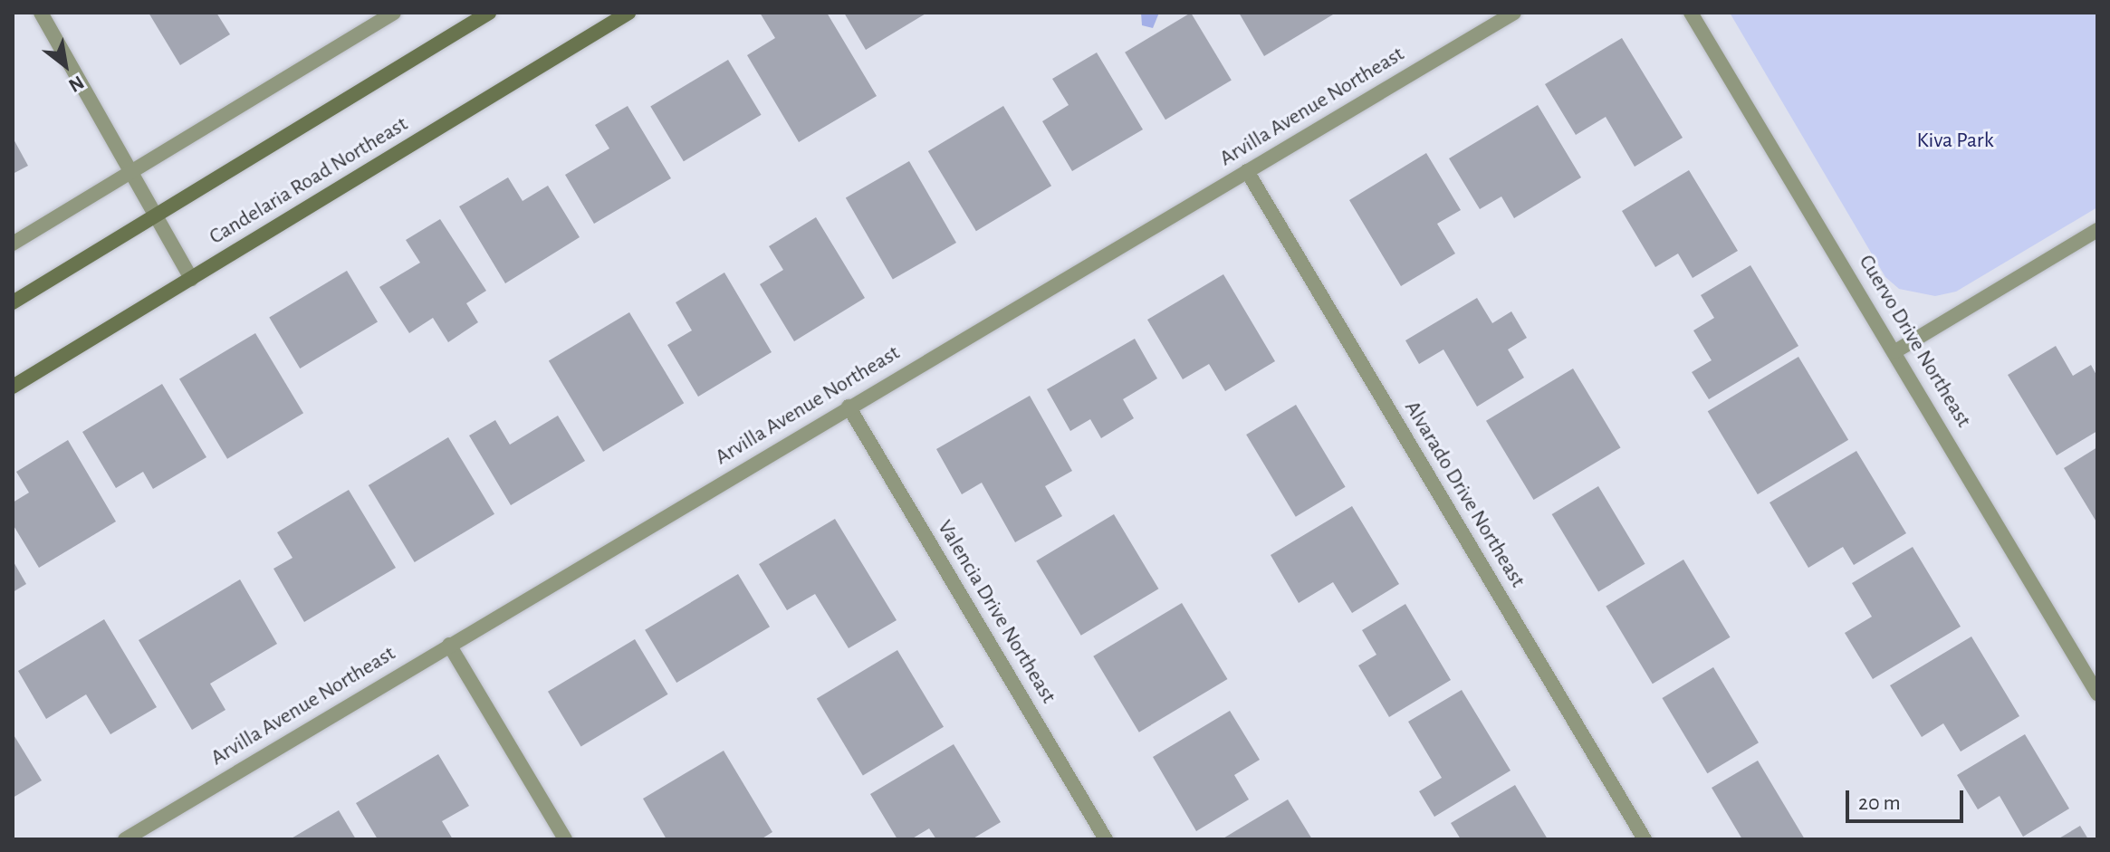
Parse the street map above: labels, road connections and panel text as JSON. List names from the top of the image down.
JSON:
{
  "streets": {
    "main road": ["Candelaria Road Northeast"],
    "street": [
      "Arvilla Avenue Northeast",
      "Cuervo Drive Northeast",
      "Alvarado Drive Northeast",
      "Valencia Drive Northeast"
    ]
  },
  "crossings": [
    ["Arvilla Avenue Northeast", "Alvarado Drive Northeast"],
    ["Arvilla Avenue Northeast", "Valencia Drive Northeast"]
  ],
  "parks": ["Kiva Park"],
  "scale_bar": "20 m",
  "north": "bottom right"
}
